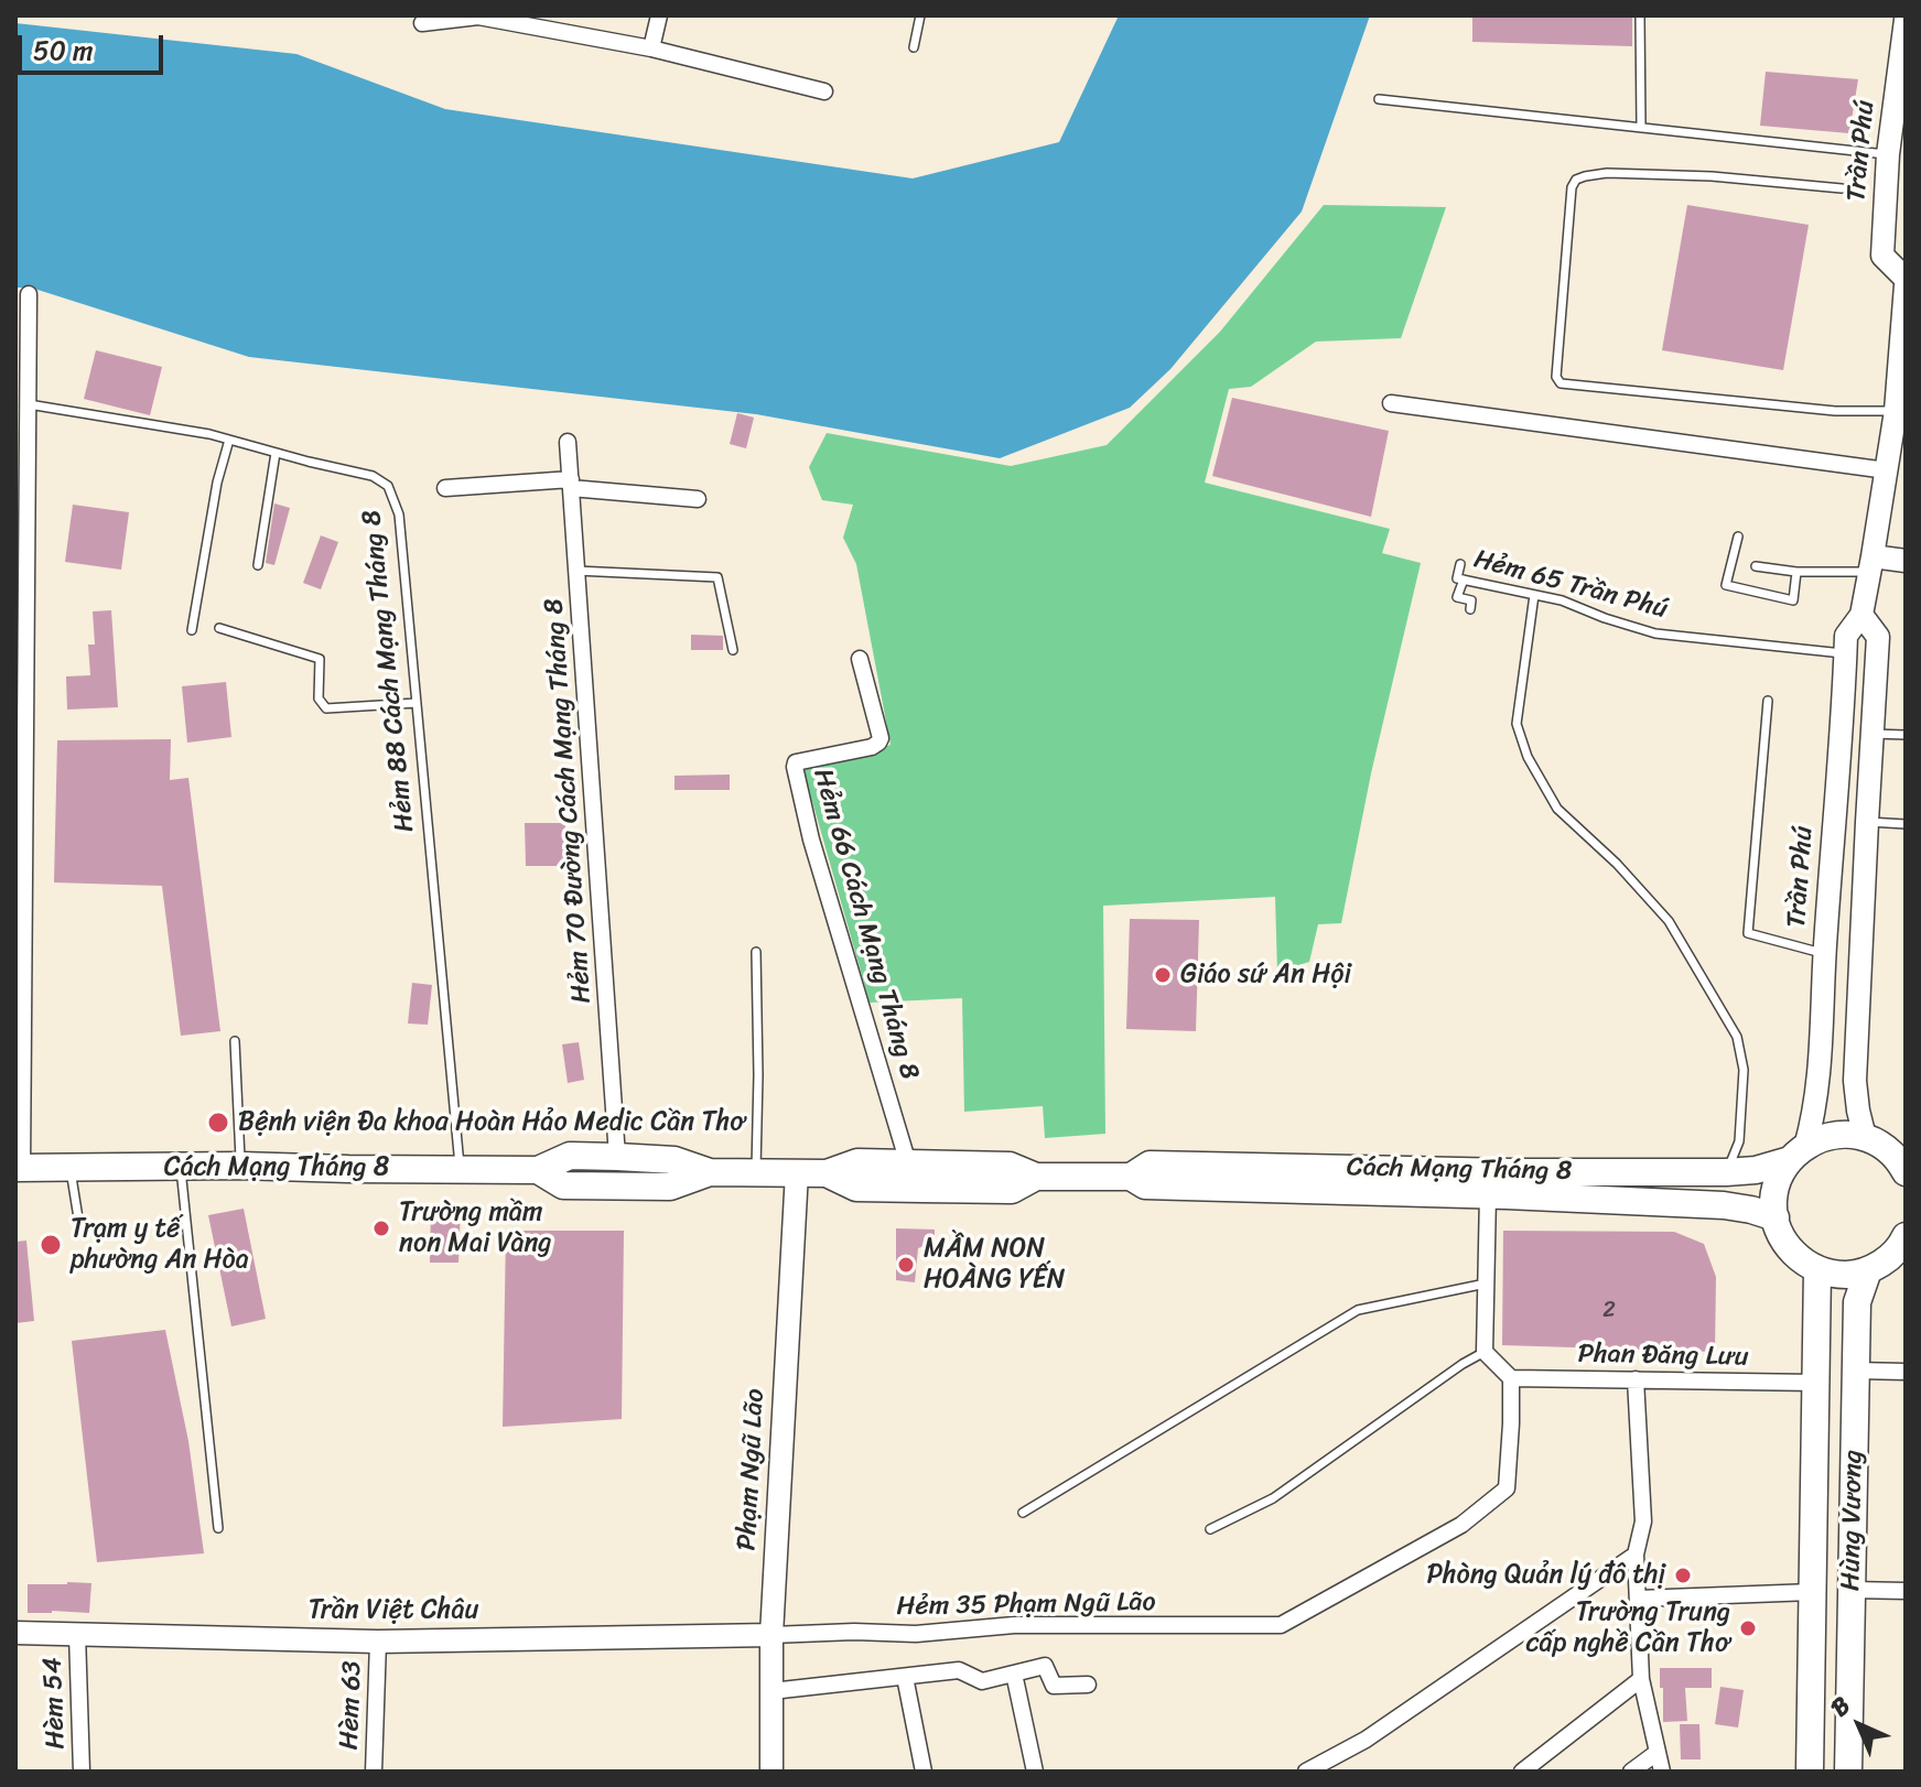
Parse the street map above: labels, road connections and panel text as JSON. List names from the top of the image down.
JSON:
{
  "streets": {
    "highway": ["Cách Mạng Tháng 8", "Hùng Vương"],
    "street": [
      "Trần Phú",
      "Hẻm 70 Đường Cách Mạng Tháng 8",
      "Hẻm 66 Cách Mạng Tháng 8",
      "Phan Đăng Lưu",
      "Phạm Ngũ Lão",
      "Hẻm 35 Phạm Ngũ Lão",
      "Trần Việt Châu",
      "Hèm 54",
      "Hèm 63"
    ],
    "lane": ["Hẻm 65 Trần Phú", "Hẻm 88 Cách Mạng Tháng 8"]
  },
  "crossings": [
    ["Trần Phú", "Hẻm 65 Trần Phú"],
    ["Trần Phú", "Cách Mạng Tháng 8"],
    ["Hẻm 88 Cách Mạng Tháng 8", "Cách Mạng Tháng 8"],
    ["Hẻm 70 Đường Cách Mạng Tháng 8", "Cách Mạng Tháng 8"],
    ["Hẻm 66 Cách Mạng Tháng 8", "Cách Mạng Tháng 8"],
    ["Cách Mạng Tháng 8", "Phạm Ngũ Lão"],
    ["Phan Đăng Lưu", "Hùng Vương"],
    ["Phan Đăng Lưu", "Hẻm 35 Phạm Ngũ Lão"],
    ["Phạm Ngũ Lão", "Hẻm 35 Phạm Ngũ Lão"],
    ["Phạm Ngũ Lão", "Trần Việt Châu"],
    ["Hẻm 35 Phạm Ngũ Lão", "Trần Việt Châu"],
    ["Trần Việt Châu", "Hèm 54"],
    ["Trần Việt Châu", "Hèm 63"]
  ],
  "places": [
    "Giáo sứ An Hội",
    "Bệnh viện Đa khoa Hoàn Hảo Medic Cần Thơ",
    "Trường mầm non Mai Vàng",
    "Trạm y tế phường An Hòa",
    "MẦM NON HOÀNG YẾN",
    "Phòng Quản lý đô thị",
    "Trường Trung cấp nghề Cần Thơ"
  ],
  "house_numbers": ["2"],
  "scale_bar": "50 m",
  "north": "top left"
}
